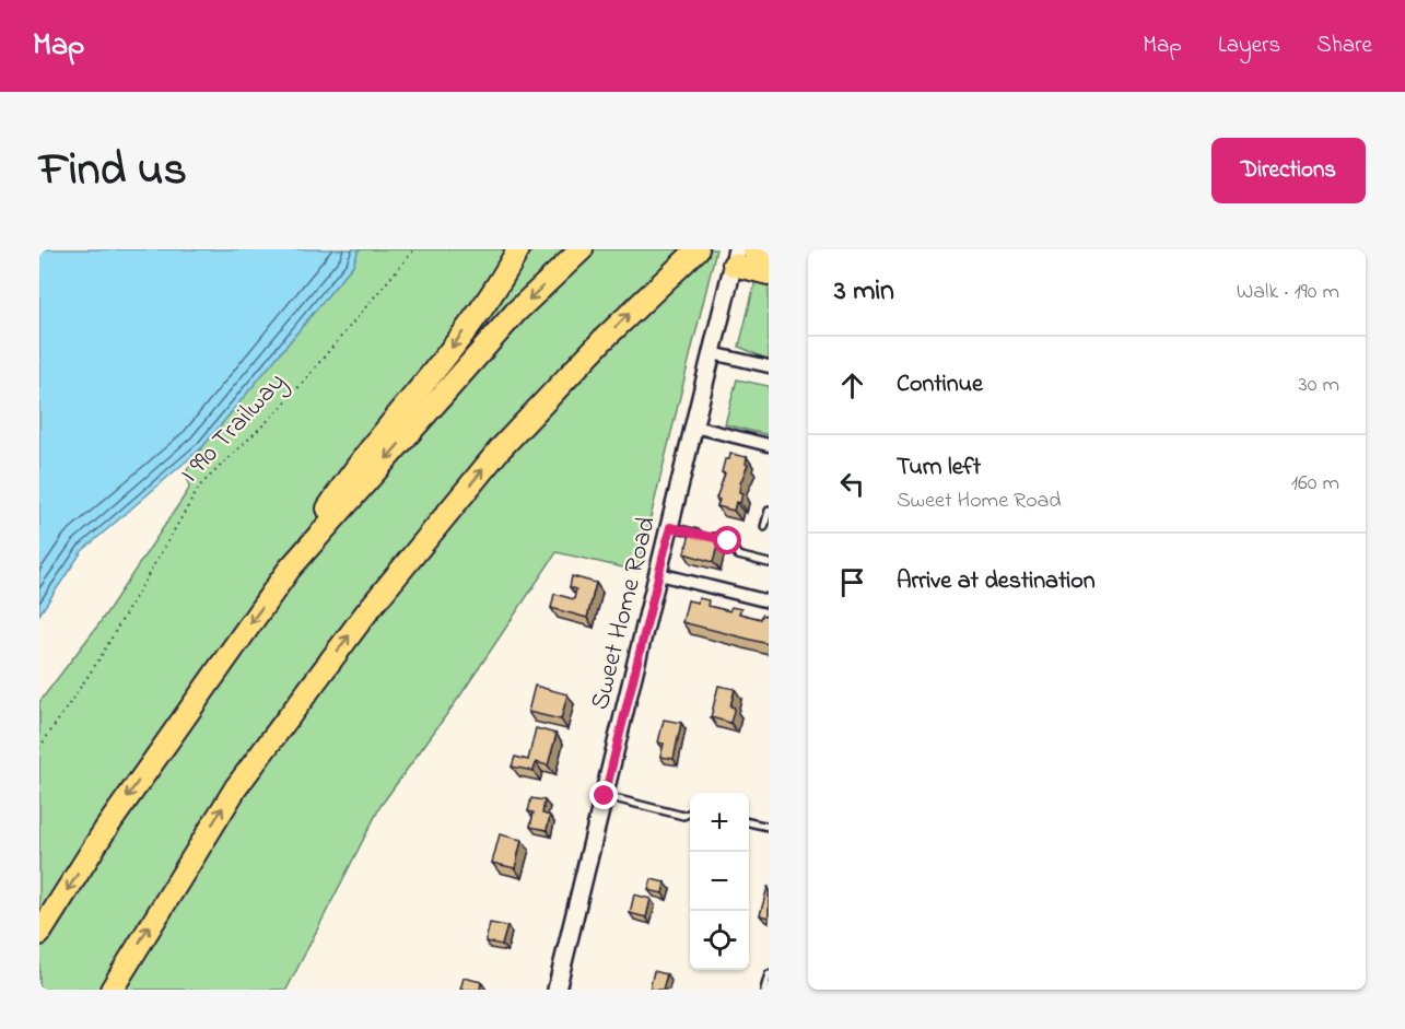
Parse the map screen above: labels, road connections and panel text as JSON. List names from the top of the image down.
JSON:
{
  "streets": {
    "main road": ["Sweet Home Road"],
    "path": ["I 990 Trailway"]
  },
  "page": {
    "header": "Map",
    "nav": ["Map", "Layers", "Share"],
    "title": "Find us",
    "buttons": "Directions",
    "heading": ["3 min", "Walk · 190 m"],
    "list": [
      ["Continue", "30 m"],
      ["Turn left", "Sweet Home Road", "160 m"],
      "Arrive at destination"
    ],
    "map_buttons": ["+", "−"]
  }
}
